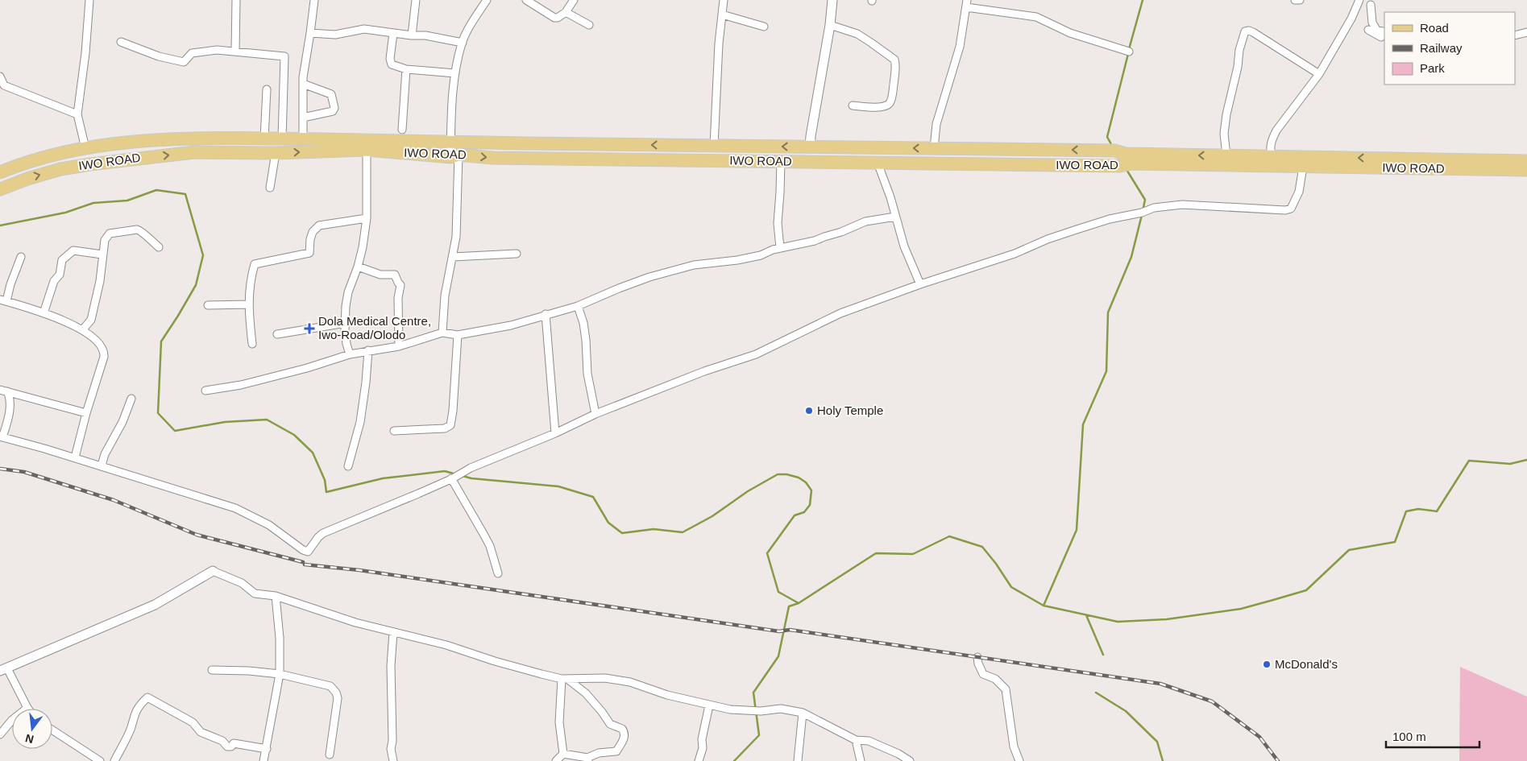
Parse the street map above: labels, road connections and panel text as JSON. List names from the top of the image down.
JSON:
{
  "streets": {
    "main road": ["IWO ROAD"]
  },
  "places": {
    "health": ["Dola Medical Centre, Iwo-Road/Olodo"],
    "other": ["Holy Temple", "McDonald's"]
  },
  "legend": ["Road", "Railway", "Park"],
  "scale_bar": "100 m",
  "north": "bottom"
}
